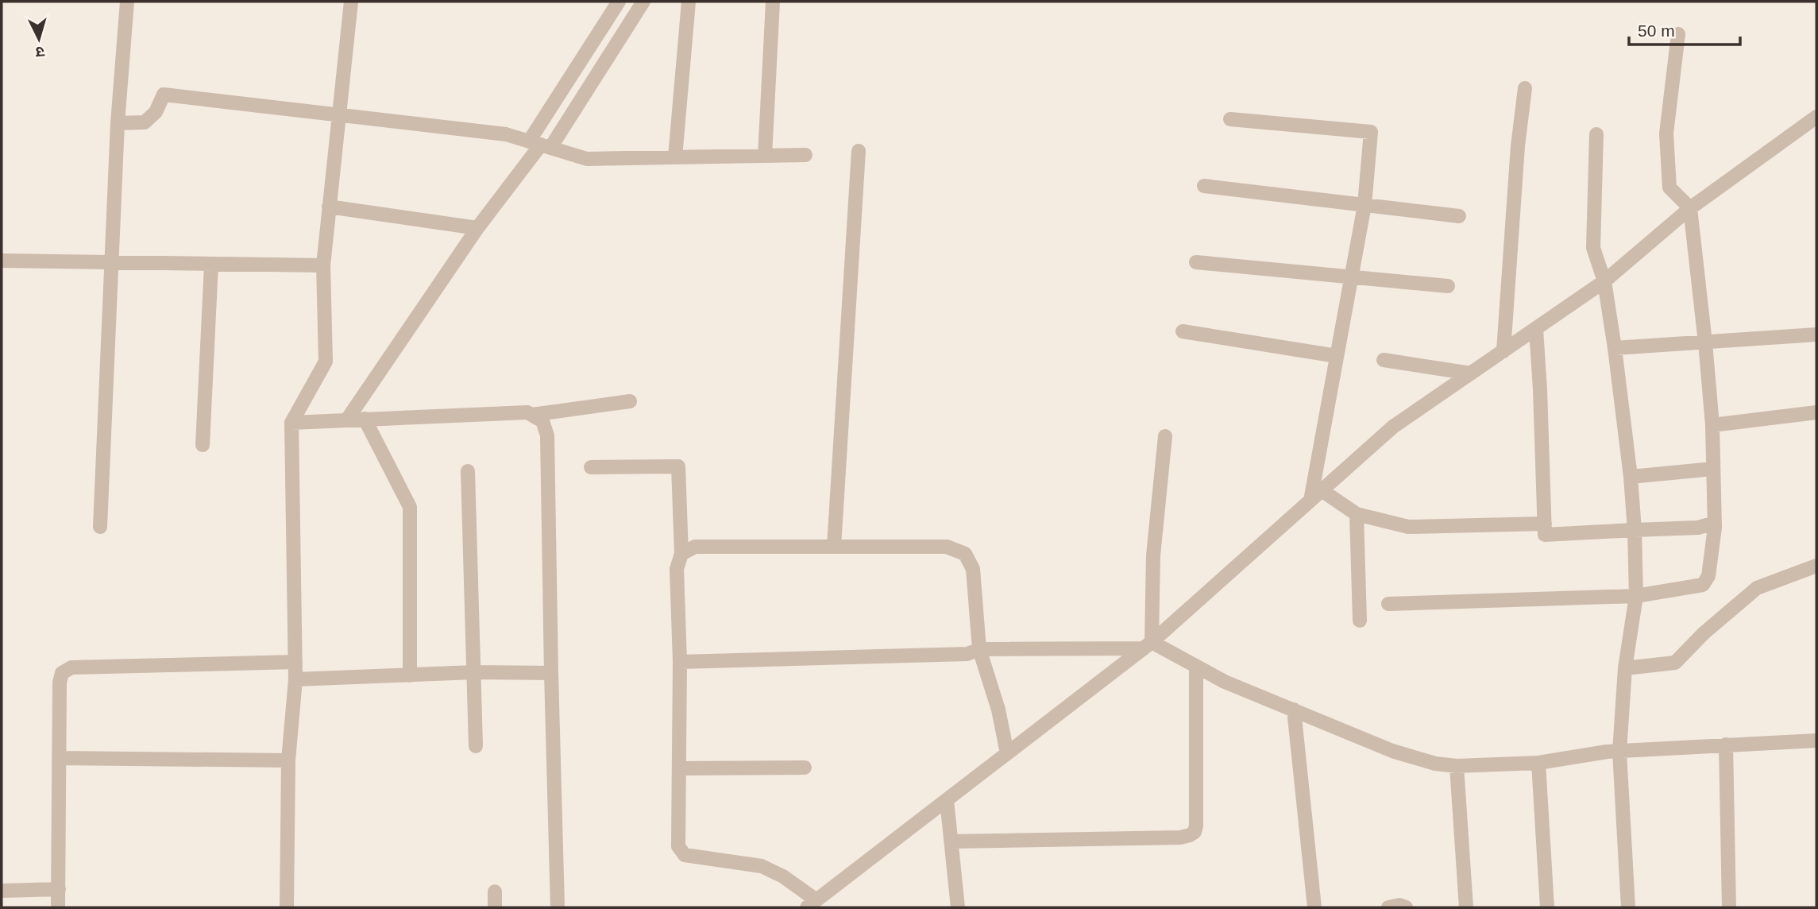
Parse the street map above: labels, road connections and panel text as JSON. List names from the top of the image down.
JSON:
{
  "scale_bar": "50 m",
  "north": "bottom"
}
